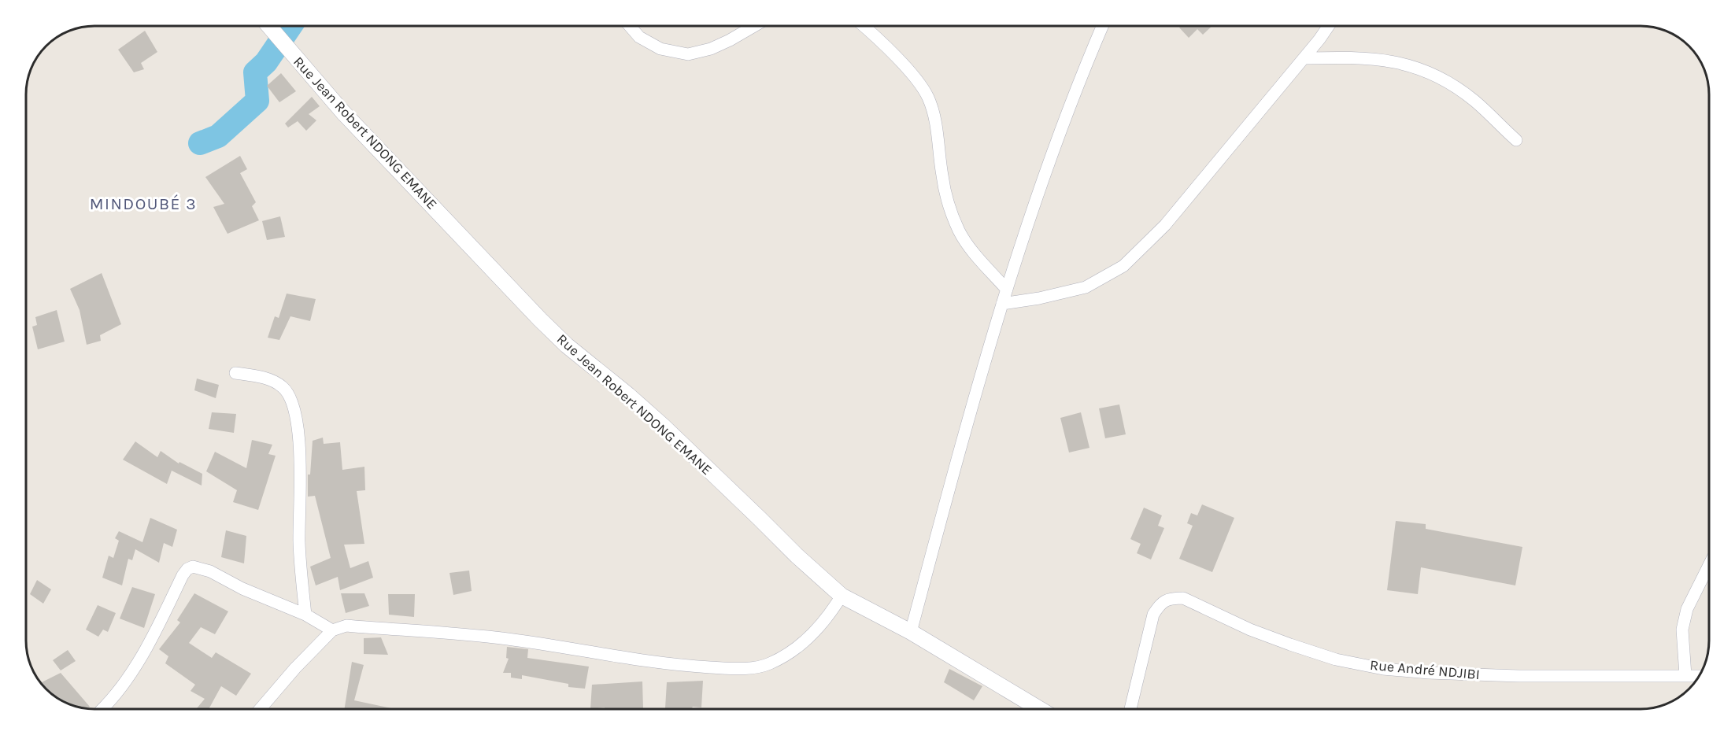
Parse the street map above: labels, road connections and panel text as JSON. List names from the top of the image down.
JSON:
{
  "streets": {
    "street": ["Rue Jean Robert NDONG EMANE", "Rue André NDJIBI"]
  },
  "districts": ["MINDOUBÉ 3"]
}
